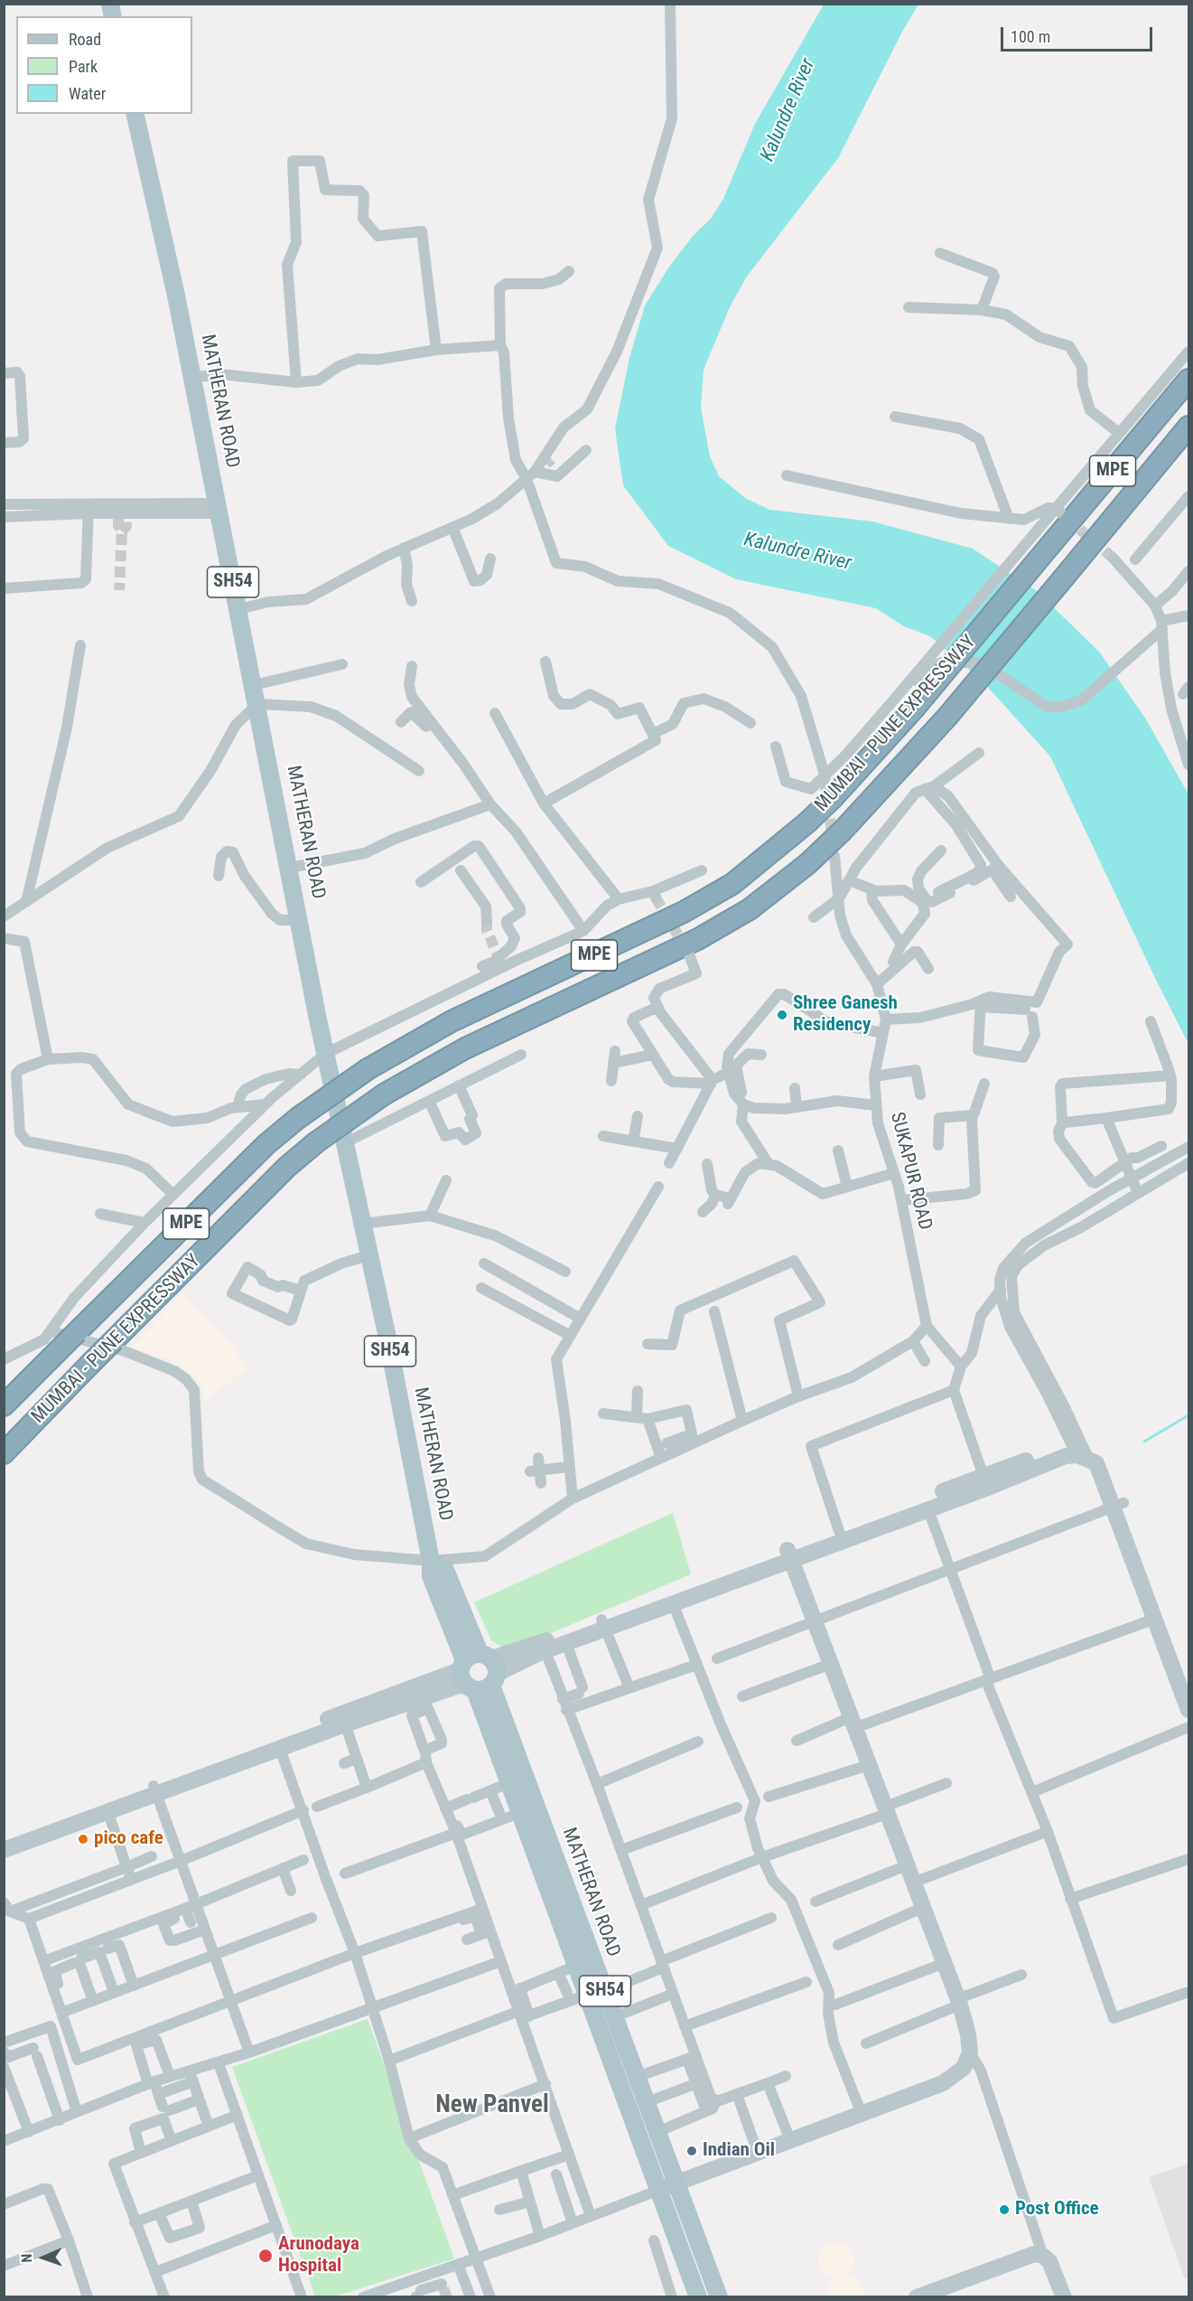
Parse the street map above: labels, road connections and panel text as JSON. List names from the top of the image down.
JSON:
{
  "streets": {
    "highway": ["MPE", "MUMBAI - PUNE EXPRESSWAY"],
    "main road": ["MATHERAN ROAD", "SH54"],
    "street": ["SUKAPUR ROAD"]
  },
  "districts": ["New Panvel"],
  "water": ["Kalundre River"],
  "places": [
    "Shree Ganesh Residency",
    "pico cafe",
    "Indian Oil",
    "Post Office",
    "Arunodaya Hospital"
  ],
  "legend": ["Road", "Park", "Water"],
  "scale_bar": "100 m",
  "north": "left"
}
